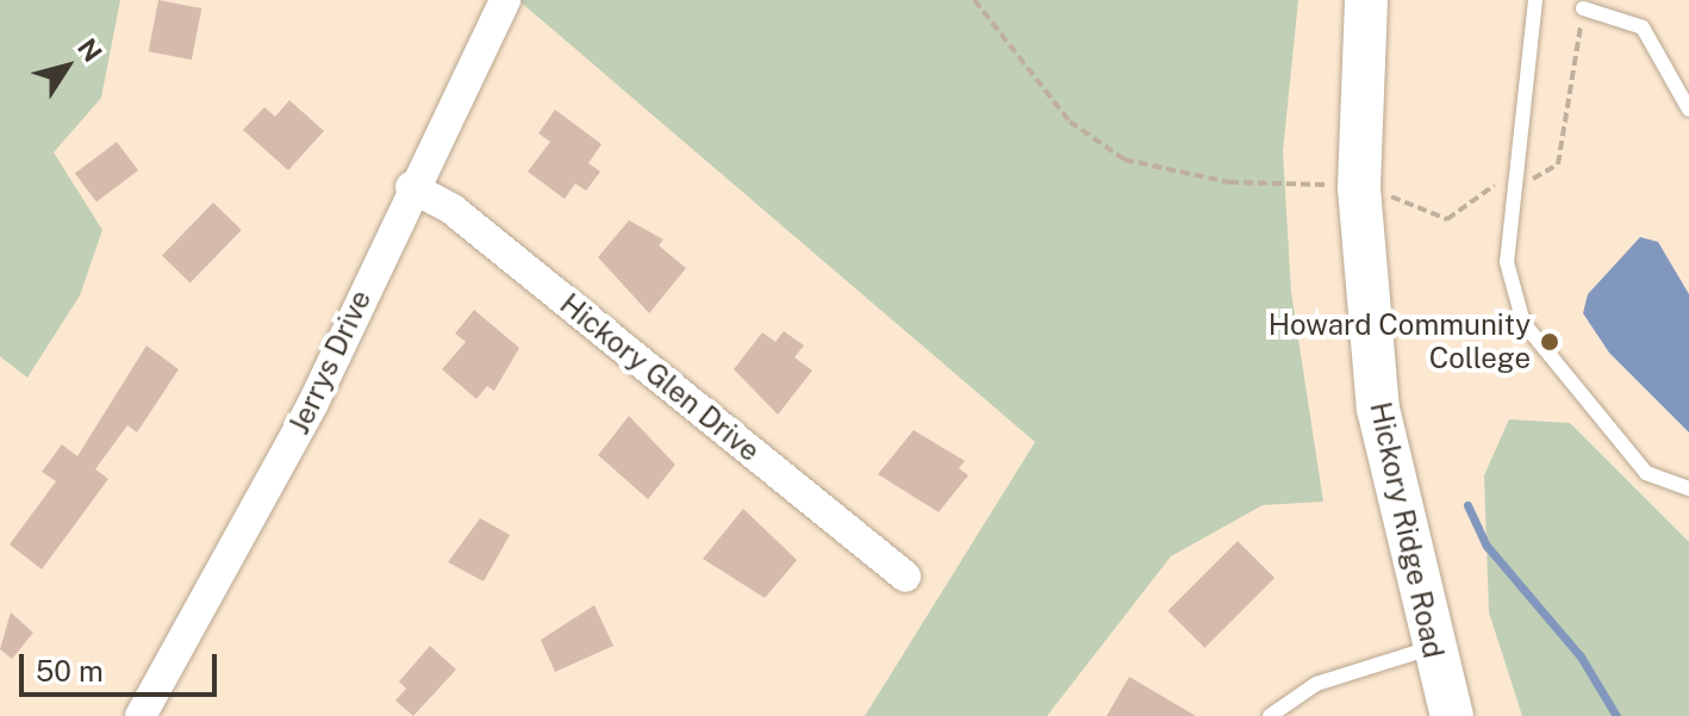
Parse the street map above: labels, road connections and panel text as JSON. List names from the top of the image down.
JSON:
{
  "streets": {
    "street": ["Jerrys Drive", "Hickory Glen Drive", "Hickory Ridge Road"]
  },
  "crossings": [
    ["Jerrys Drive", "Hickory Glen Drive"]
  ],
  "places": ["Howard Community College"],
  "scale_bar": "50 m",
  "north": "top right"
}
